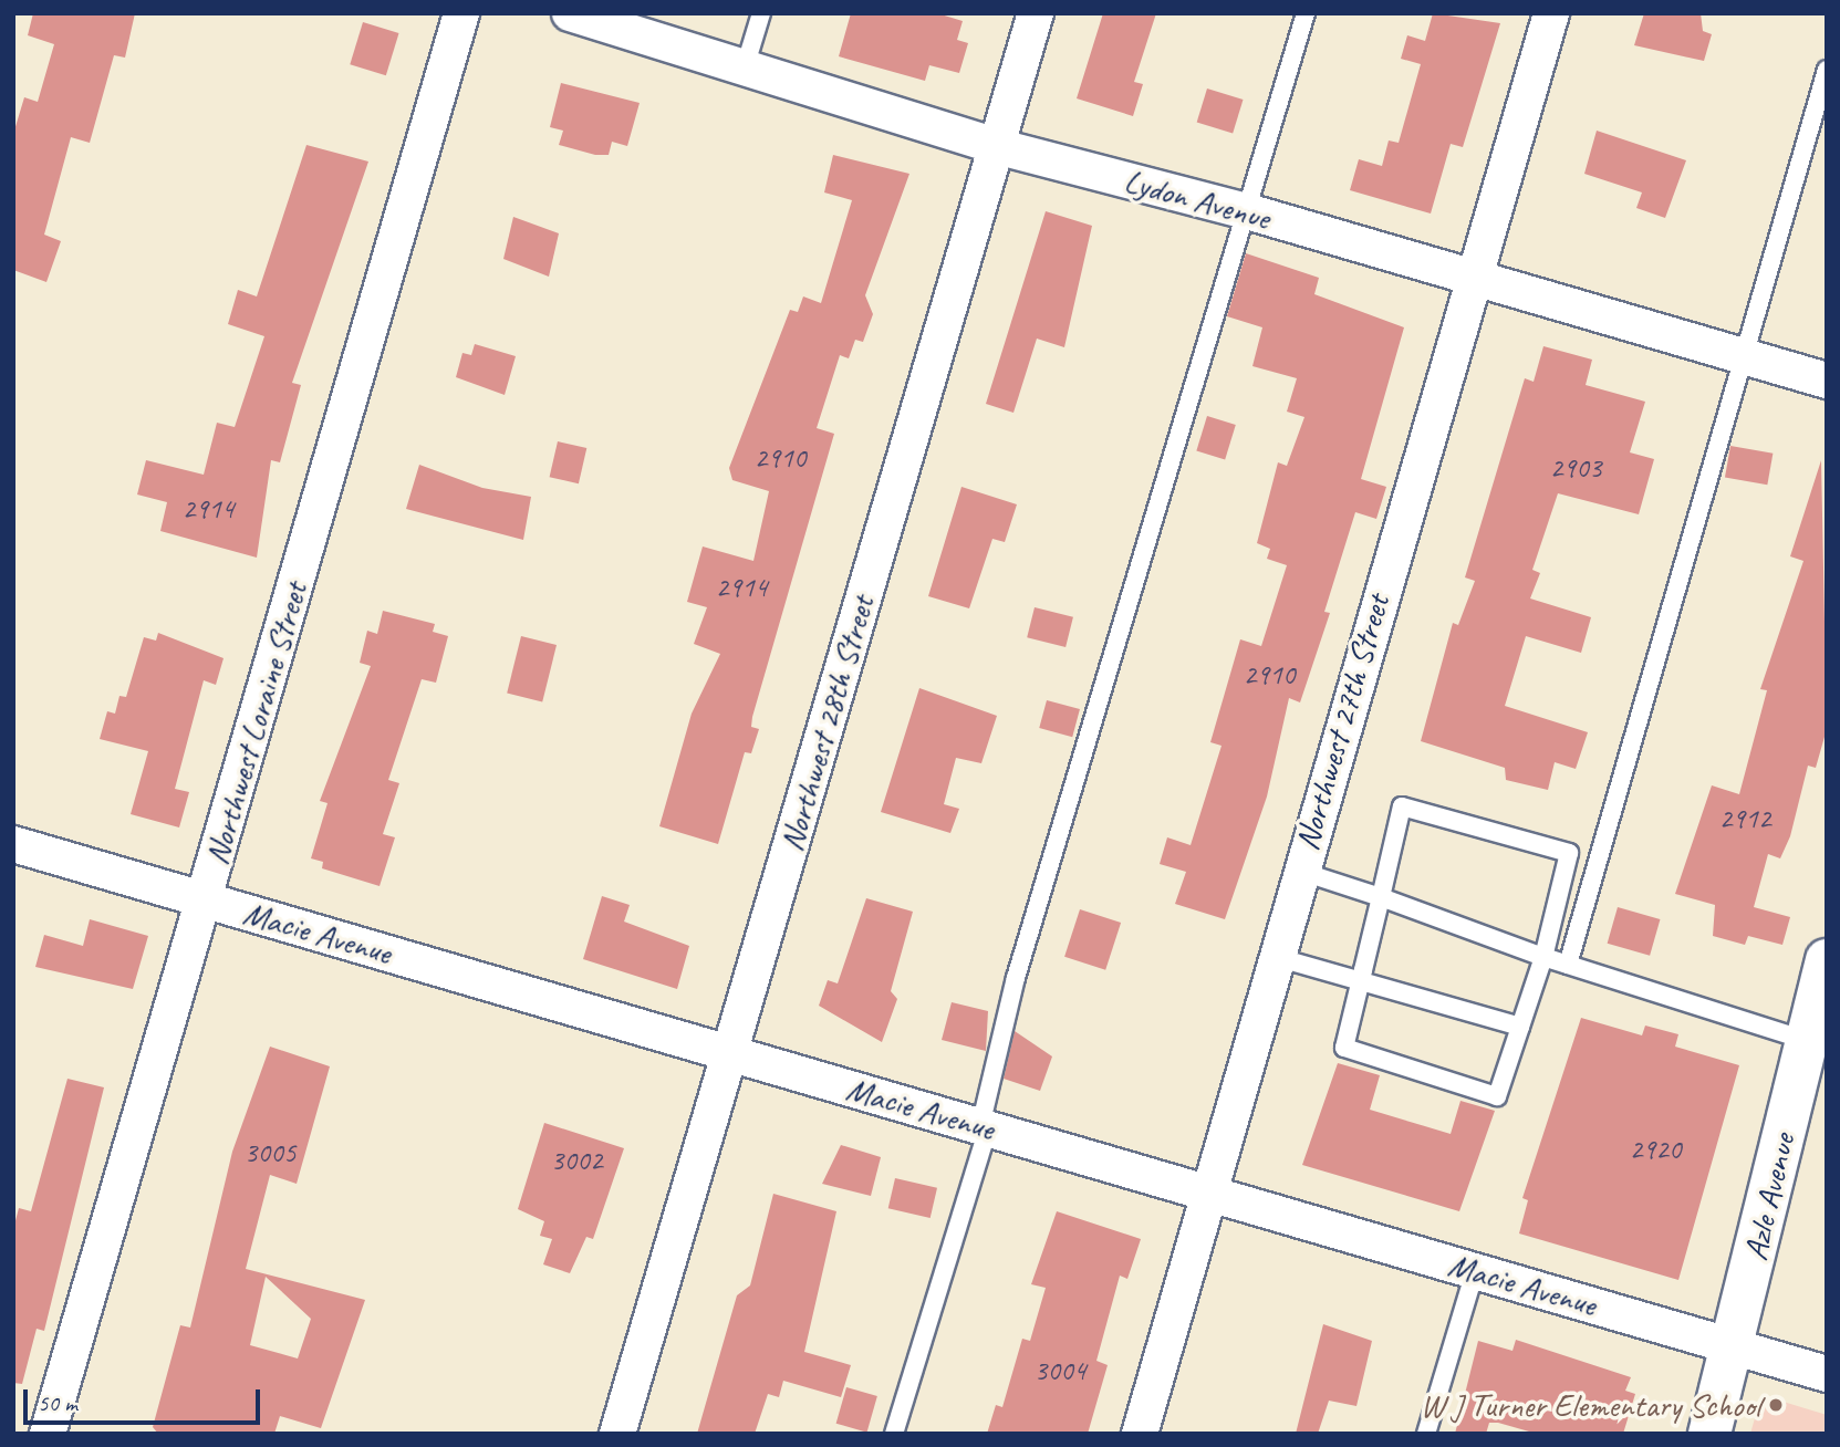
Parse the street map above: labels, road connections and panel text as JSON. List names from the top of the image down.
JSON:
{
  "streets": {
    "main road": ["Azle Avenue"],
    "street": [
      "Lydon Avenue",
      "Northwest 27th Street",
      "Northwest Loraine Street",
      "Northwest 28th Street",
      "Macie Avenue"
    ]
  },
  "crossings": [
    ["Lydon Avenue", "Northwest 27th Street"],
    ["Lydon Avenue", "Northwest 28th Street"],
    ["Northwest 27th Street", "Macie Avenue"],
    ["Northwest Loraine Street", "Macie Avenue"],
    ["Northwest 28th Street", "Macie Avenue"],
    ["Macie Avenue", "Azle Avenue"]
  ],
  "places": ["W J Turner Elementary School"],
  "house_numbers": [
    "2910",
    "2903",
    "2914",
    "2914",
    "2910",
    "2912",
    "2920",
    "3005",
    "3002",
    "3004"
  ],
  "scale_bar": "50 m"
}
